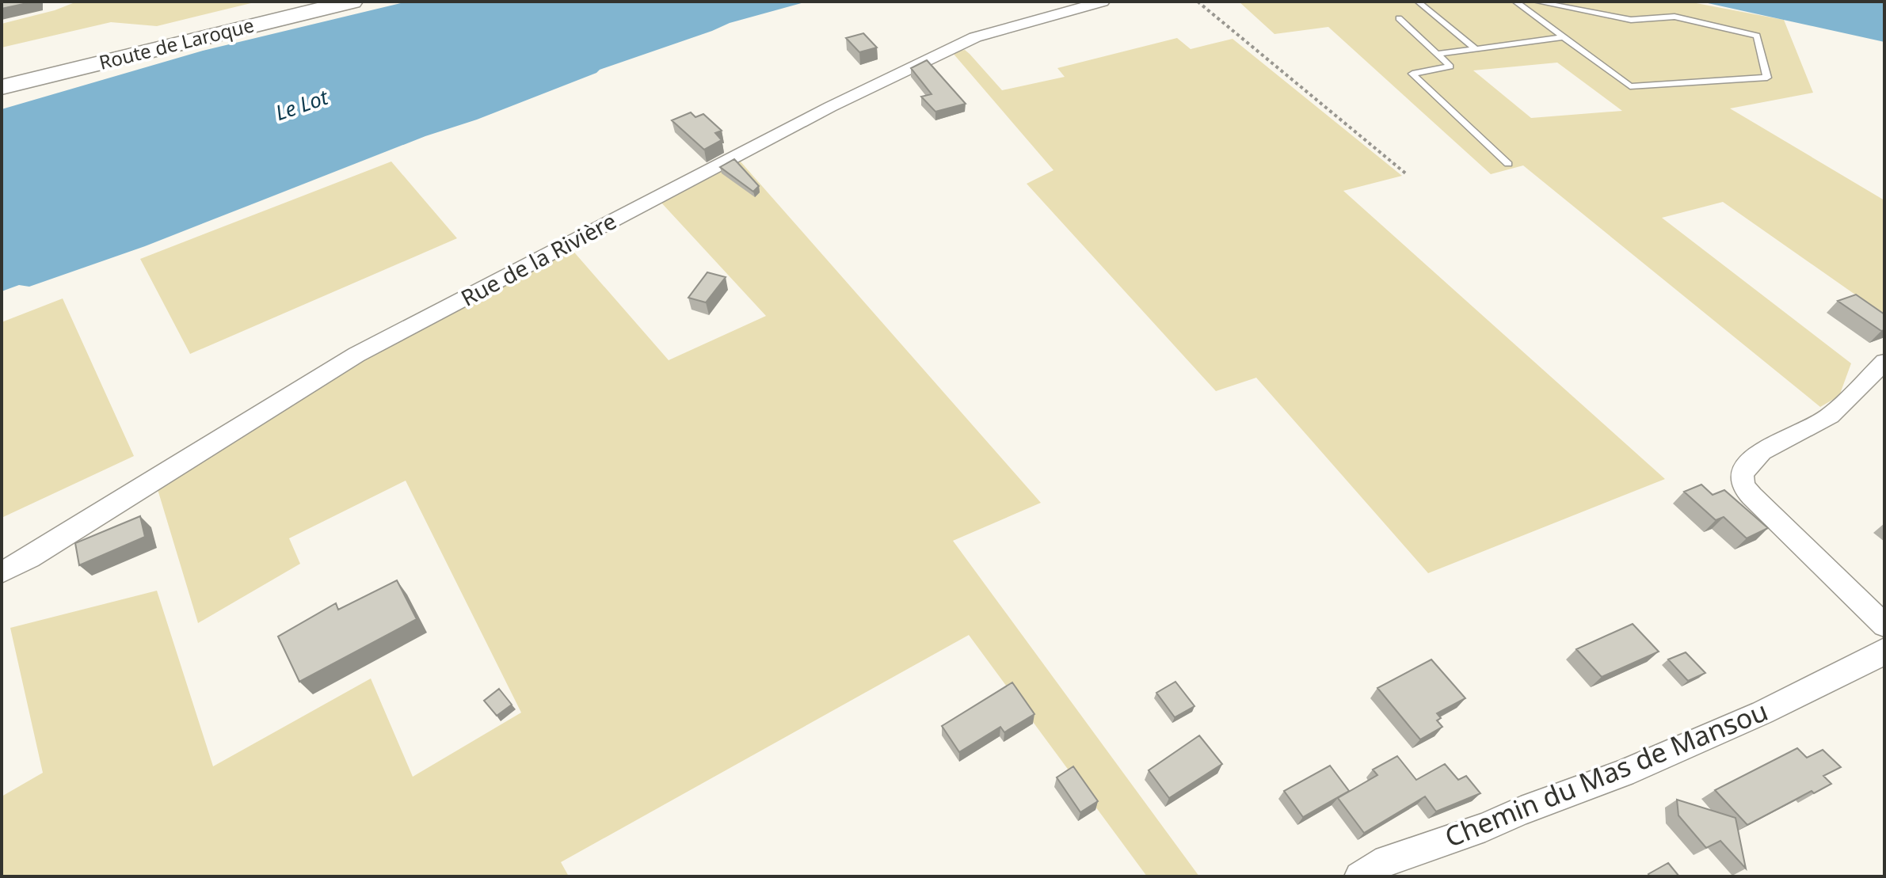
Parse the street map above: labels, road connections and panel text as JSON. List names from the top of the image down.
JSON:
{
  "streets": {
    "main road": ["Route de Laroque"],
    "street": ["Rue de la Rivière", "Chemin du Mas de Mansou"]
  },
  "water": ["Le Lot"]
}
